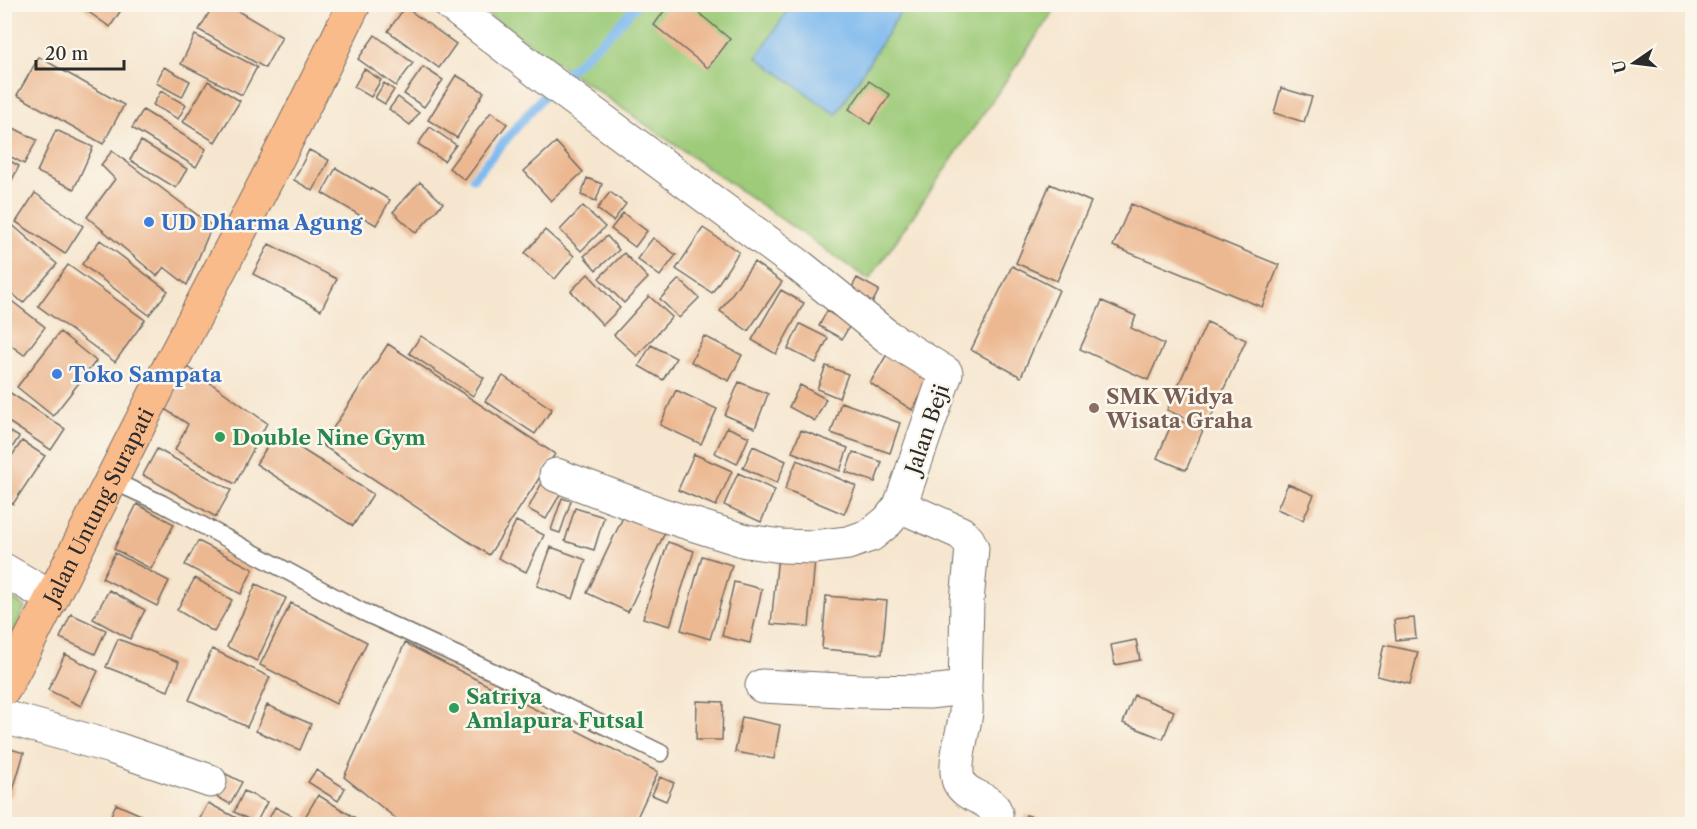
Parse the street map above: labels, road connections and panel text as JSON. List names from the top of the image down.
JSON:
{
  "streets": {
    "highway": ["Jalan Untung Surapati"],
    "street": ["Jalan Beji"]
  },
  "places": [
    "UD Dharma Agung",
    "Toko Sampata",
    "SMK Widya Wisata Graha",
    "Double Nine Gym",
    "Satriya Amlapura Futsal"
  ],
  "scale_bar": "20 m",
  "north": "left"
}
